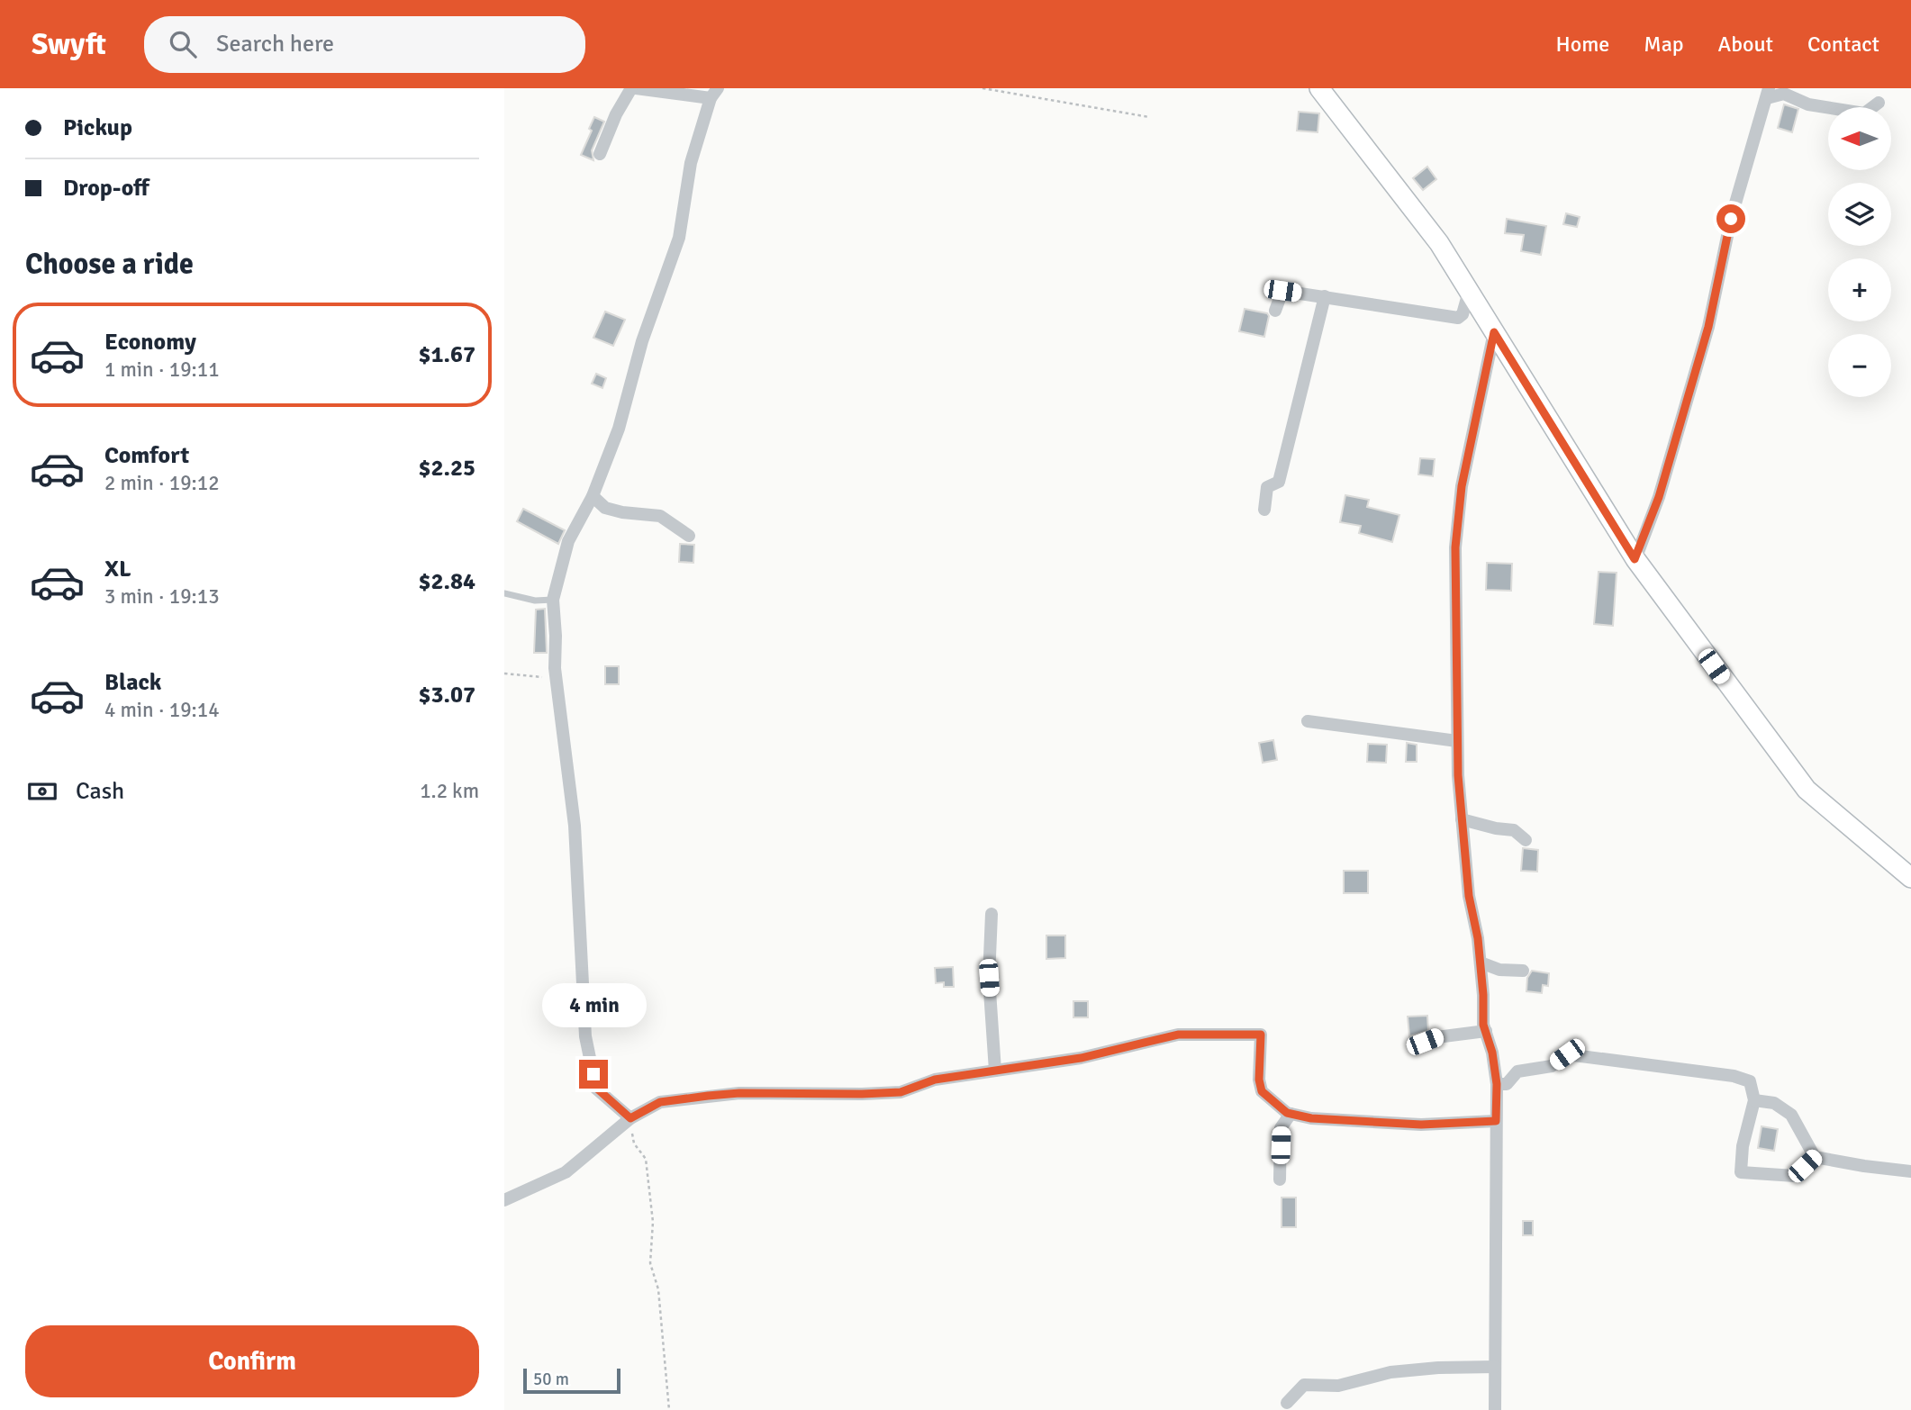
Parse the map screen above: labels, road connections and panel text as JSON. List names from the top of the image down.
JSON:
{
  "scale_bar": "50 m",
  "north": "left",
  "page": {
    "header": "Swyft",
    "search": "Search here",
    "nav": [
      "Home",
      "Map",
      "About",
      "Contact"
    ],
    "banner": ["Pickup", "Drop-off"],
    "map_buttons": ["+", "−"],
    "heading": "Choose a ride",
    "list": [
      {
        "name": "Economy",
        "note": "1 min · 19:11",
        "value": "$1.67"
      },
      {
        "name": "Comfort",
        "note": "2 min · 19:12",
        "value": "$2.25"
      },
      {
        "name": "XL",
        "note": "3 min · 19:13",
        "value": "$2.84"
      },
      {
        "name": "Black",
        "note": "4 min · 19:14",
        "value": "$3.07"
      }
    ],
    "pay": ["Cash", "1.2 km"],
    "bubble": "4 min",
    "buttons": "Confirm",
    "scale": "50 m"
  }
}
